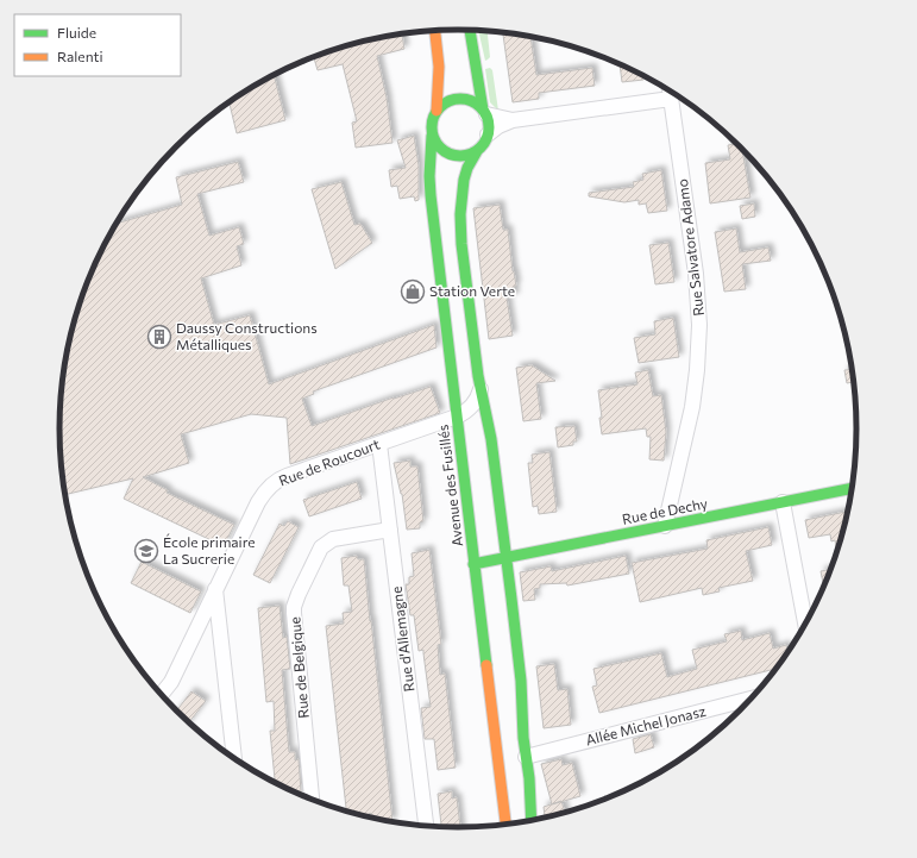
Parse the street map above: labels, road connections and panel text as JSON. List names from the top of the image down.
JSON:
{
  "streets": {
    "main road": ["Avenue des Fusillés", "Rue de Dechy"],
    "street": [
      "Rue Salvatore Adamo",
      "Rue de Roucourt",
      "Rue d'Allemagne",
      "Rue de Belgique",
      "Allée Michel Jonasz"
    ]
  },
  "crossings": [
    ["Rue Salvatore Adamo", "Rue de Dechy"],
    ["Rue de Roucourt", "Avenue des Fusillés"],
    ["Rue de Roucourt", "Rue d'Allemagne"],
    ["Avenue des Fusillés", "Rue de Dechy"],
    ["Rue d'Allemagne", "Rue de Belgique"]
  ],
  "places": {
    "shop": ["Station Verte"],
    "building": ["Daussy Constructions Métalliques"],
    "school or university": ["École primaire La Sucrerie"]
  },
  "legend": ["Fluide", "Ralenti"]
}
